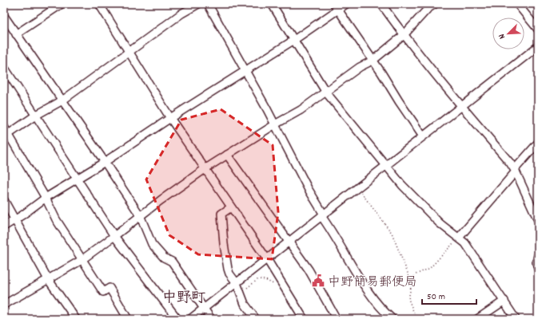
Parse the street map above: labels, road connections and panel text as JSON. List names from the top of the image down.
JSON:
{
  "districts": ["中野町"],
  "places": {
    "public building": ["中野簡易郵便局"]
  },
  "scale_bar": "50 m",
  "north": "bottom left"
}
